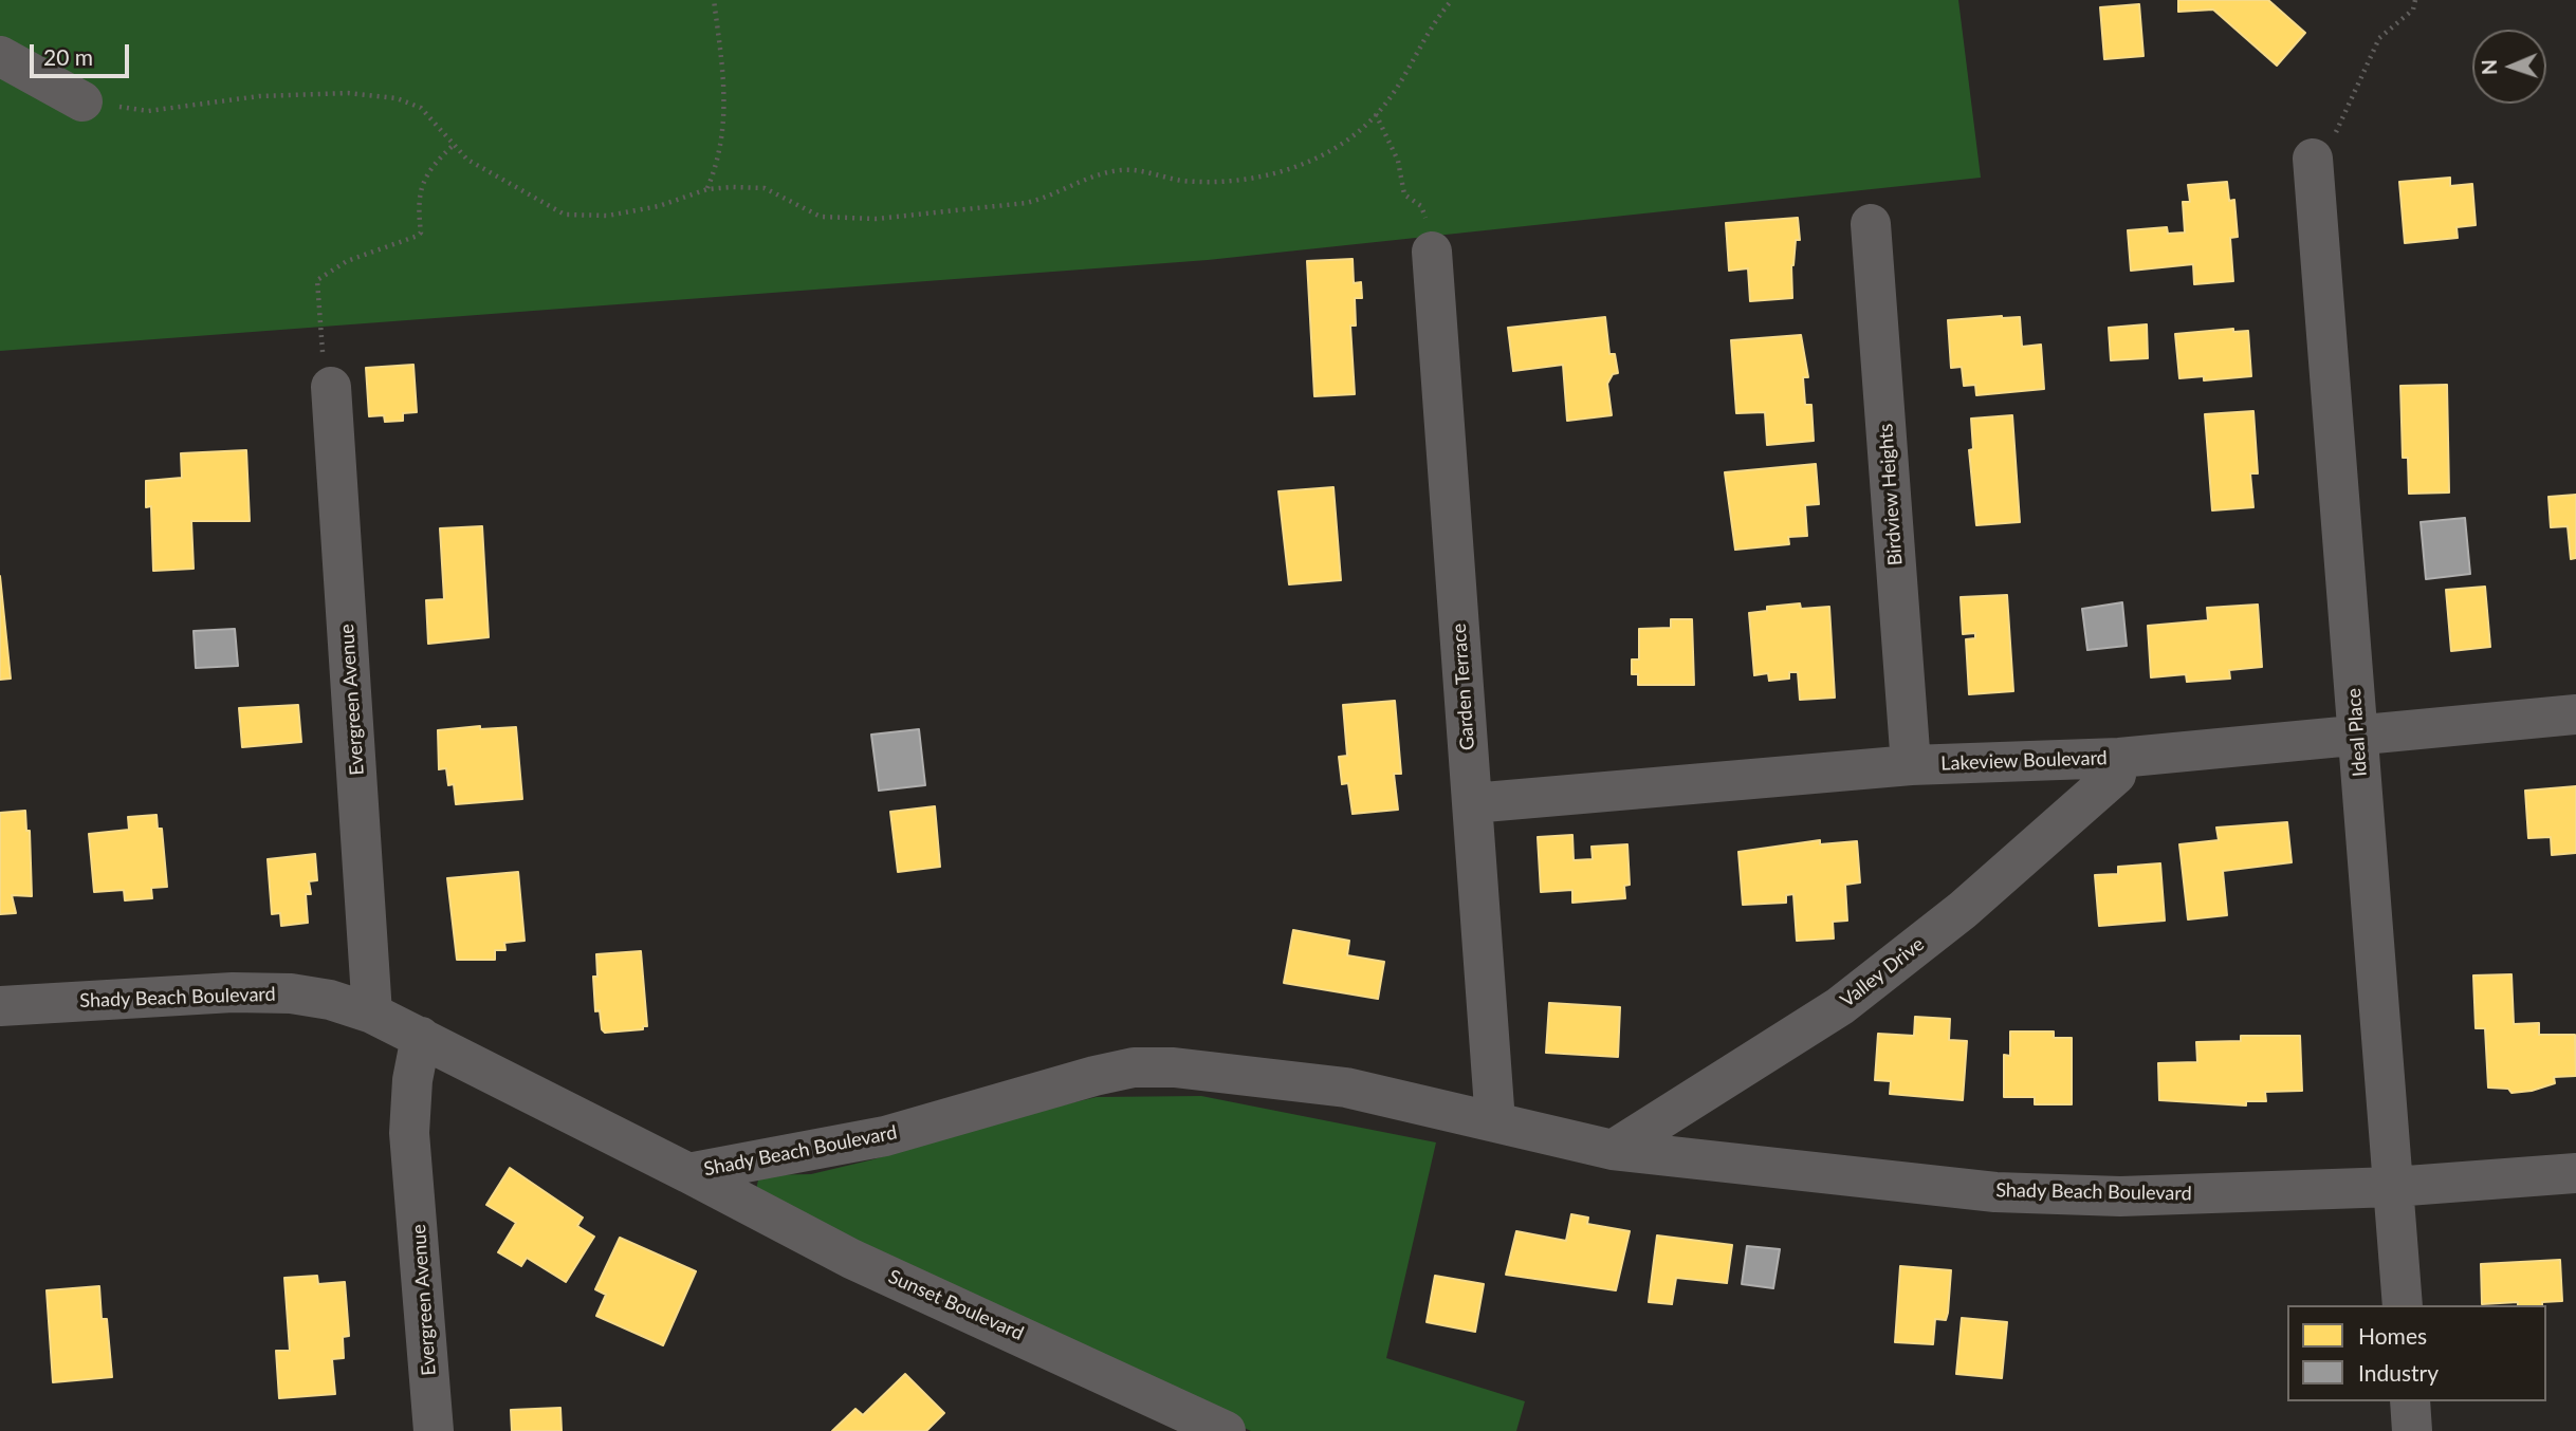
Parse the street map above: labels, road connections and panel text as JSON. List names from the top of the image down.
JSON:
{
  "streets": {
    "street": [
      "Birdview Heights",
      "Garden Terrace",
      "Evergreen Avenue",
      "Ideal Place",
      "Lakeview Boulevard",
      "Valley Drive",
      "Shady Beach Boulevard",
      "Sunset Boulevard"
    ]
  },
  "crossings": [
    ["Birdview Heights", "Lakeview Boulevard"],
    ["Garden Terrace", "Lakeview Boulevard"],
    ["Garden Terrace", "Shady Beach Boulevard"],
    ["Evergreen Avenue", "Shady Beach Boulevard"],
    ["Ideal Place", "Lakeview Boulevard"],
    ["Ideal Place", "Shady Beach Boulevard"],
    ["Lakeview Boulevard", "Valley Drive"],
    ["Valley Drive", "Shady Beach Boulevard"],
    ["Shady Beach Boulevard", "Sunset Boulevard"]
  ],
  "legend": ["Homes", "Industry"],
  "scale_bar": "20 m",
  "north": "left"
}
